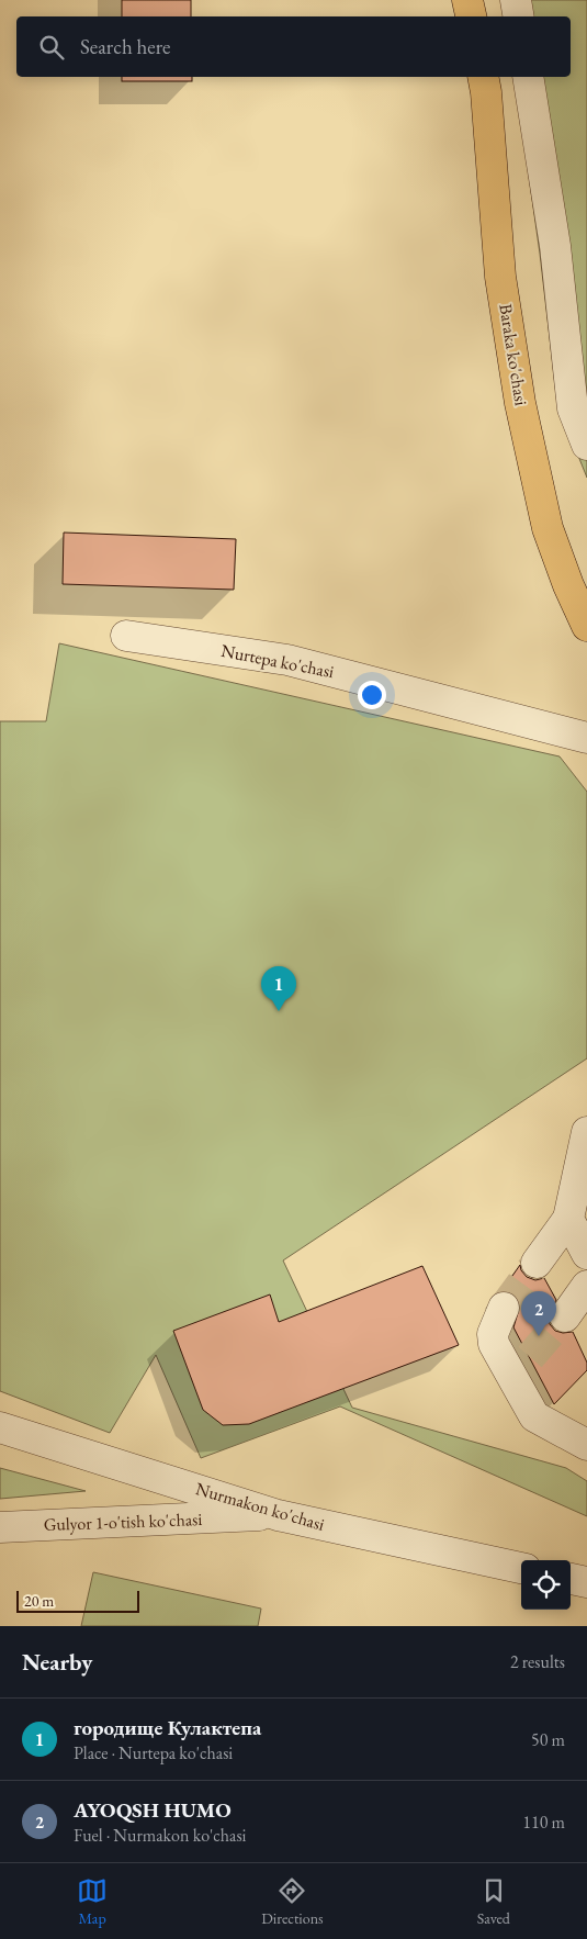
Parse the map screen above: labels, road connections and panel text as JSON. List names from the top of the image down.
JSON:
{
  "streets": {
    "main road": ["Baraka ko'chasi"],
    "street": ["Nurtepa ko'chasi", "Nurmakon ko'chasi", "Gulyor 1-o'tish ko'chasi"]
  },
  "crossings": [
    ["Nurmakon ko'chasi", "Gulyor 1-o'tish ko'chasi"]
  ],
  "scale_bar": "20 m",
  "page": {
    "search": "Search here",
    "pins": ["1", "2"],
    "scale": "20 m",
    "heading": ["Nearby", "2 results"],
    "list": [
      {
        "mark": "1",
        "name": "городище Кулактепа",
        "note": "Place · Nurtepa ko'chasi",
        "value": "50 m"
      },
      {
        "mark": "2",
        "name": "AYOQSH HUMO",
        "note": "Fuel · Nurmakon ko'chasi",
        "value": "110 m"
      }
    ],
    "nav": ["Map", "Directions", "Saved"]
  }
}
